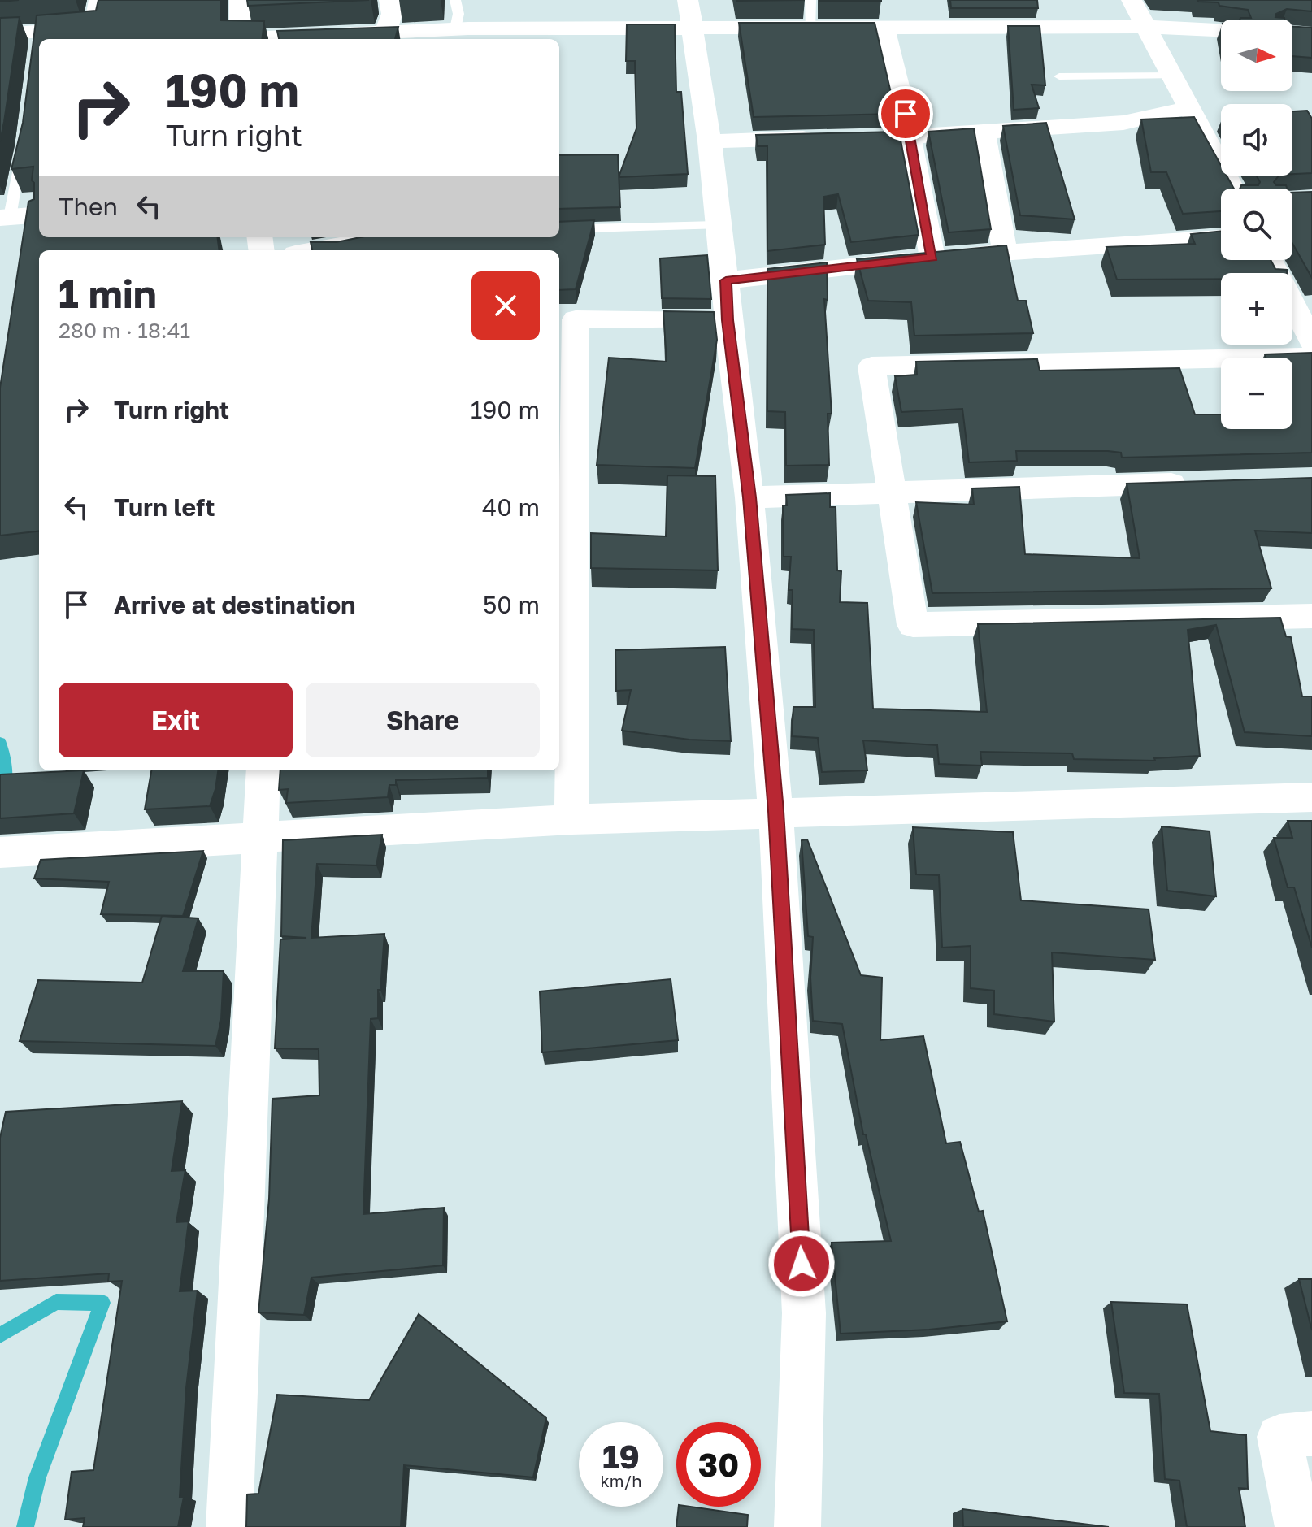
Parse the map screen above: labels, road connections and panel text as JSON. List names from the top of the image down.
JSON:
{
  "north": "right",
  "page": {
    "map_buttons": ["+", "−"],
    "turn": ["190 m", "Turn right"],
    "then": "Then",
    "heading": ["1 min", "280 m · 18:41"],
    "list": [
      {
        "name": "Turn right",
        "value": "190 m"
      },
      {
        "name": "Turn left",
        "value": "40 m"
      },
      {
        "name": "Arrive at destination",
        "value": "50 m"
      }
    ],
    "buttons": ["Exit", "Share"],
    "speed": "19 km/h",
    "limit": "30"
  }
}
